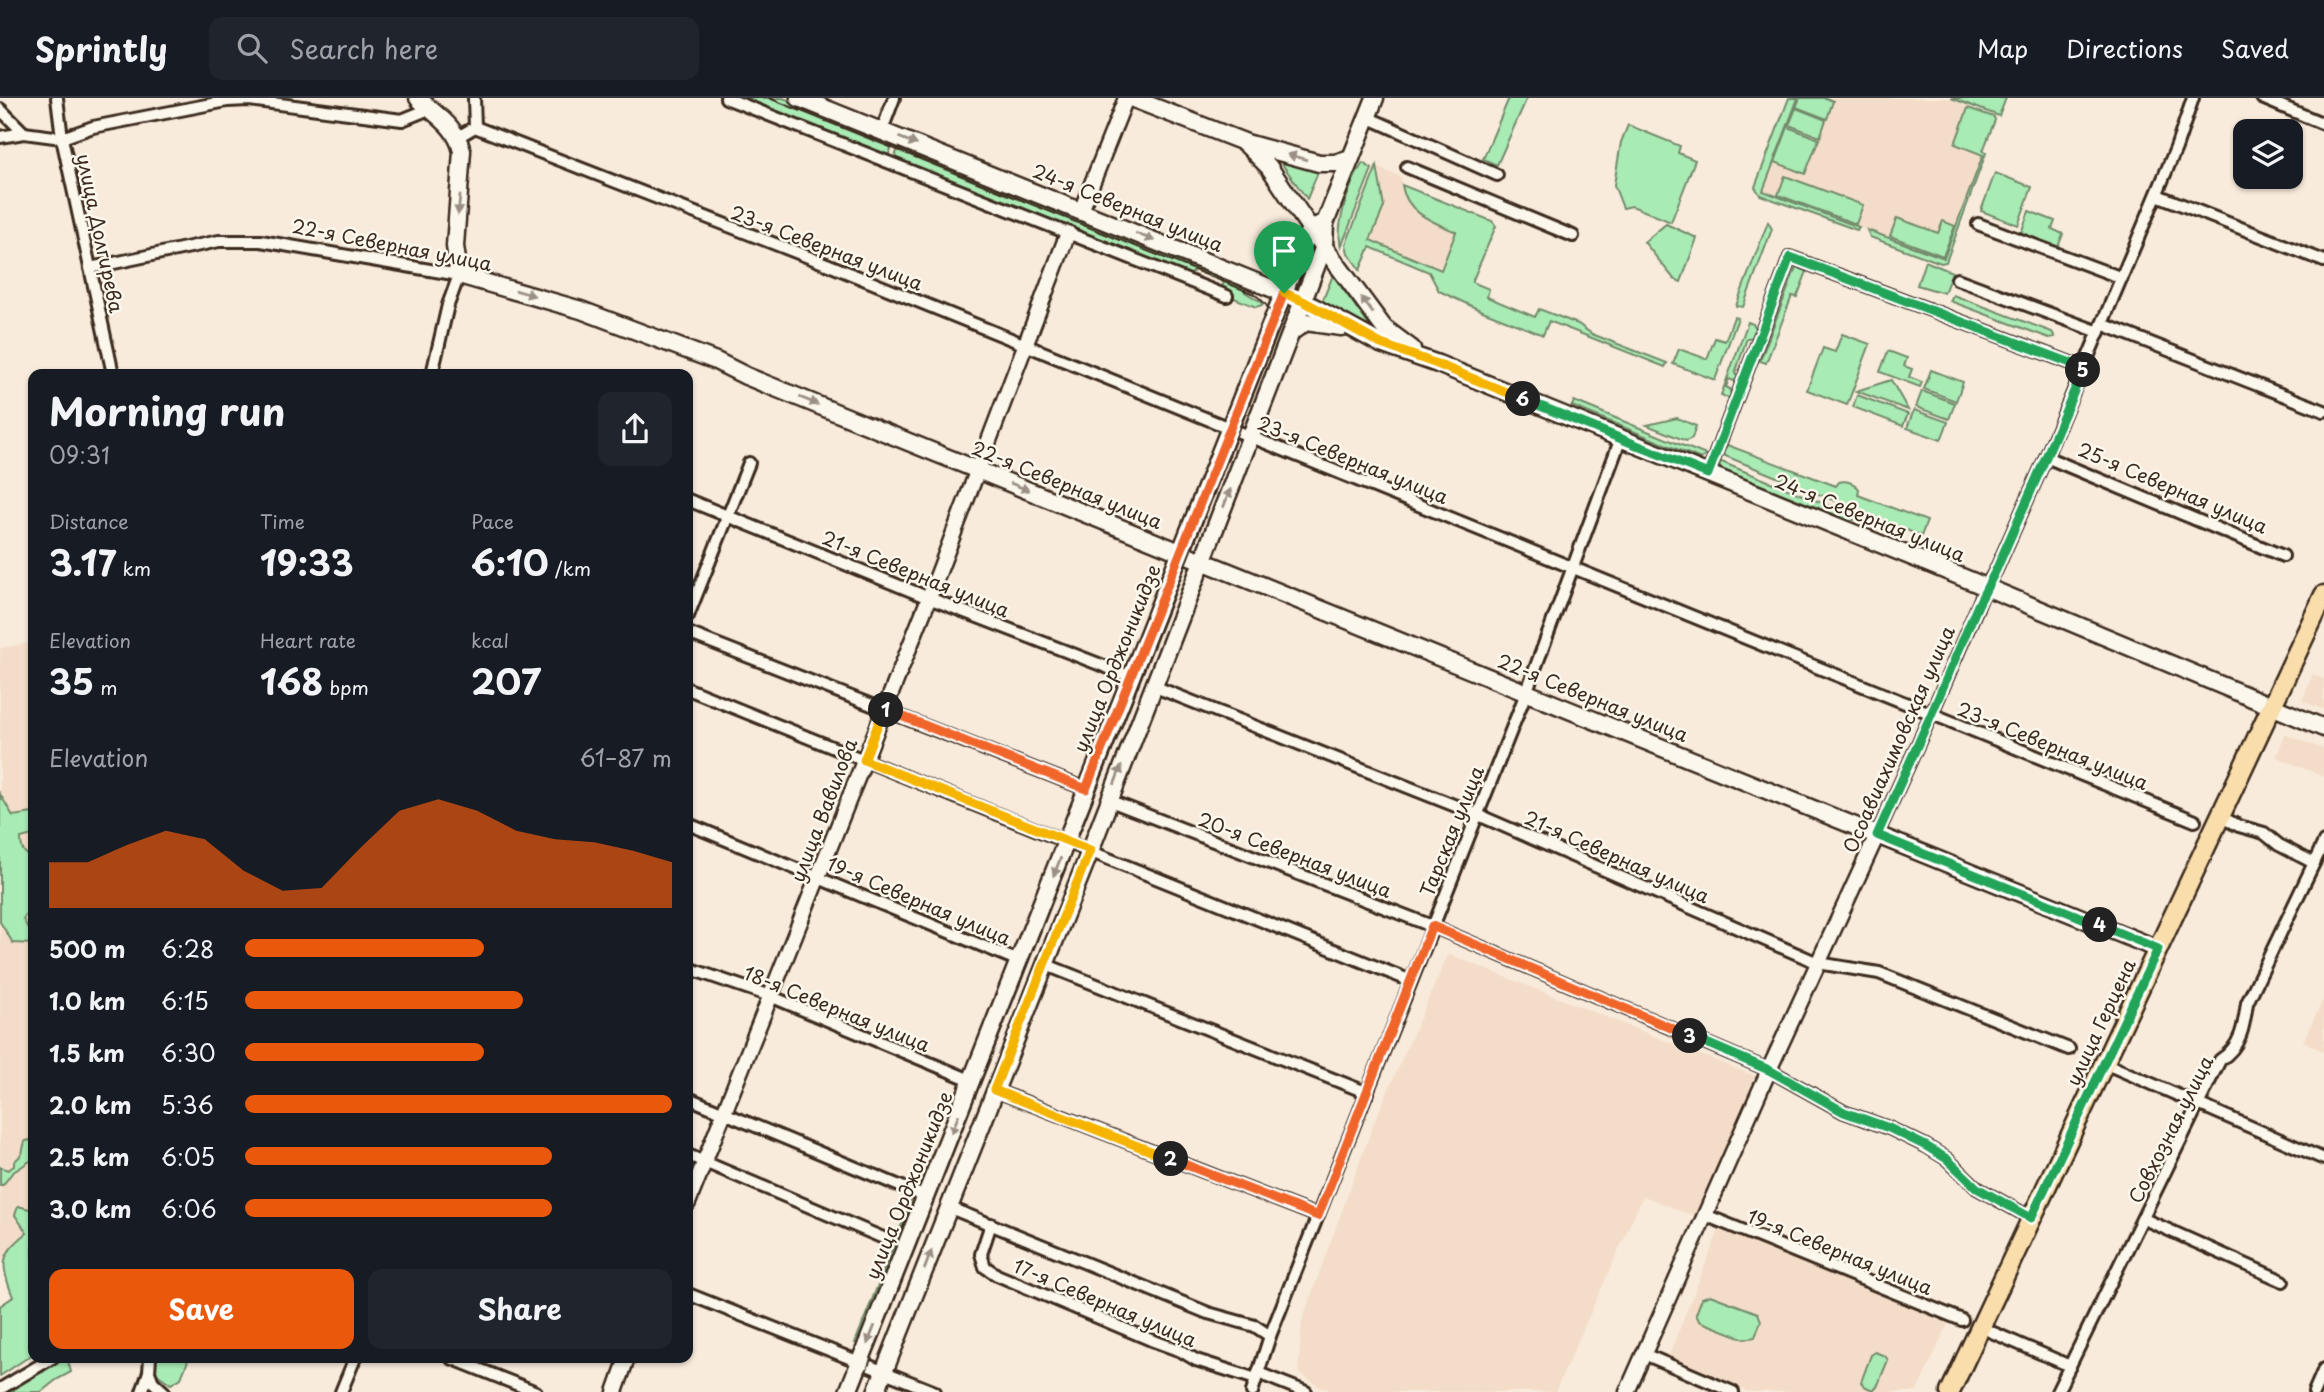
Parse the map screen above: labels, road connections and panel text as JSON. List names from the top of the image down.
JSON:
{
  "streets": {
    "main road": [
      "24-я Северная улица",
      "22-я Северная улица",
      "улица Орджоникидзе",
      "улица Герцена"
    ],
    "street": [
      "улица Долгирева",
      "23-я Северная улица",
      "25-я Северная улица",
      "21-я Северная улица",
      "Осоавиахимовская улица",
      "улица Вавилова",
      "Тарская улица",
      "20-я Северная улица",
      "19-я Северная улица",
      "18-я Северная улица",
      "Совхозная улица",
      "17-я Северная улица"
    ]
  },
  "crossings": [
    ["24-я Северная улица", "улица Орджоникидзе"],
    ["24-я Северная улица", "Осоавиахимовская улица"],
    ["24-я Северная улица", "Тарская улица"],
    ["24-я Северная улица", "улица Герцена"],
    ["улица Долгирева", "22-я Северная улица"],
    ["22-я Северная улица", "улица Орджоникидзе"],
    ["22-я Северная улица", "Осоавиахимовская улица"],
    ["22-я Северная улица", "улица Вавилова"],
    ["22-я Северная улица", "Тарская улица"],
    ["22-я Северная улица", "улица Герцена"],
    ["23-я Северная улица", "улица Орджоникидзе"],
    ["23-я Северная улица", "Осоавиахимовская улица"],
    ["23-я Северная улица", "улица Вавилова"],
    ["23-я Северная улица", "Тарская улица"],
    ["25-я Северная улица", "Осоавиахимовская улица"],
    ["21-я Северная улица", "улица Орджоникидзе"],
    ["21-я Северная улица", "Осоавиахимовская улица"],
    ["21-я Северная улица", "улица Вавилова"],
    ["21-я Северная улица", "Тарская улица"],
    ["улица Орджоникидзе", "20-я Северная улица"],
    ["улица Орджоникидзе", "19-я Северная улица"],
    ["улица Орджоникидзе", "18-я Северная улица"],
    ["улица Орджоникидзе", "17-я Северная улица"],
    ["Осоавиахимовская улица", "20-я Северная улица"],
    ["Осоавиахимовская улица", "19-я Северная улица"],
    ["улица Вавилова", "19-я Северная улица"],
    ["улица Вавилова", "18-я Северная улица"],
    ["Тарская улица", "20-я Северная улица"],
    ["Тарская улица", "17-я Северная улица"],
    ["20-я Северная улица", "улица Герцена"]
  ],
  "one_way": ["22-я Северная улица"],
  "page": {
    "header": "Sprintly",
    "search": "Search here",
    "nav": ["Map", "Directions", "Saved"],
    "pins": [
      "5",
      "6",
      "1",
      "4",
      "3",
      "2"
    ],
    "heading": ["Morning run", "09:31"],
    "stats": [
      ["Distance", "3.17 km"],
      ["Time", "19:33"],
      ["Pace", "6:10 /km"],
      ["Elevation", "35 m"],
      ["Heart rate", "168 bpm"],
      ["kcal", "207"]
    ],
    "chart": ["Elevation", "61–87 m"],
    "list": [
      {
        "name": "500 m",
        "note": "6:28"
      },
      {
        "name": "1.0 km",
        "note": "6:15"
      },
      {
        "name": "1.5 km",
        "note": "6:30"
      },
      {
        "name": "2.0 km",
        "note": "5:36"
      },
      {
        "name": "2.5 km",
        "note": "6:05"
      },
      {
        "name": "3.0 km",
        "note": "6:06"
      }
    ],
    "buttons": ["Save", "Share"]
  }
}
